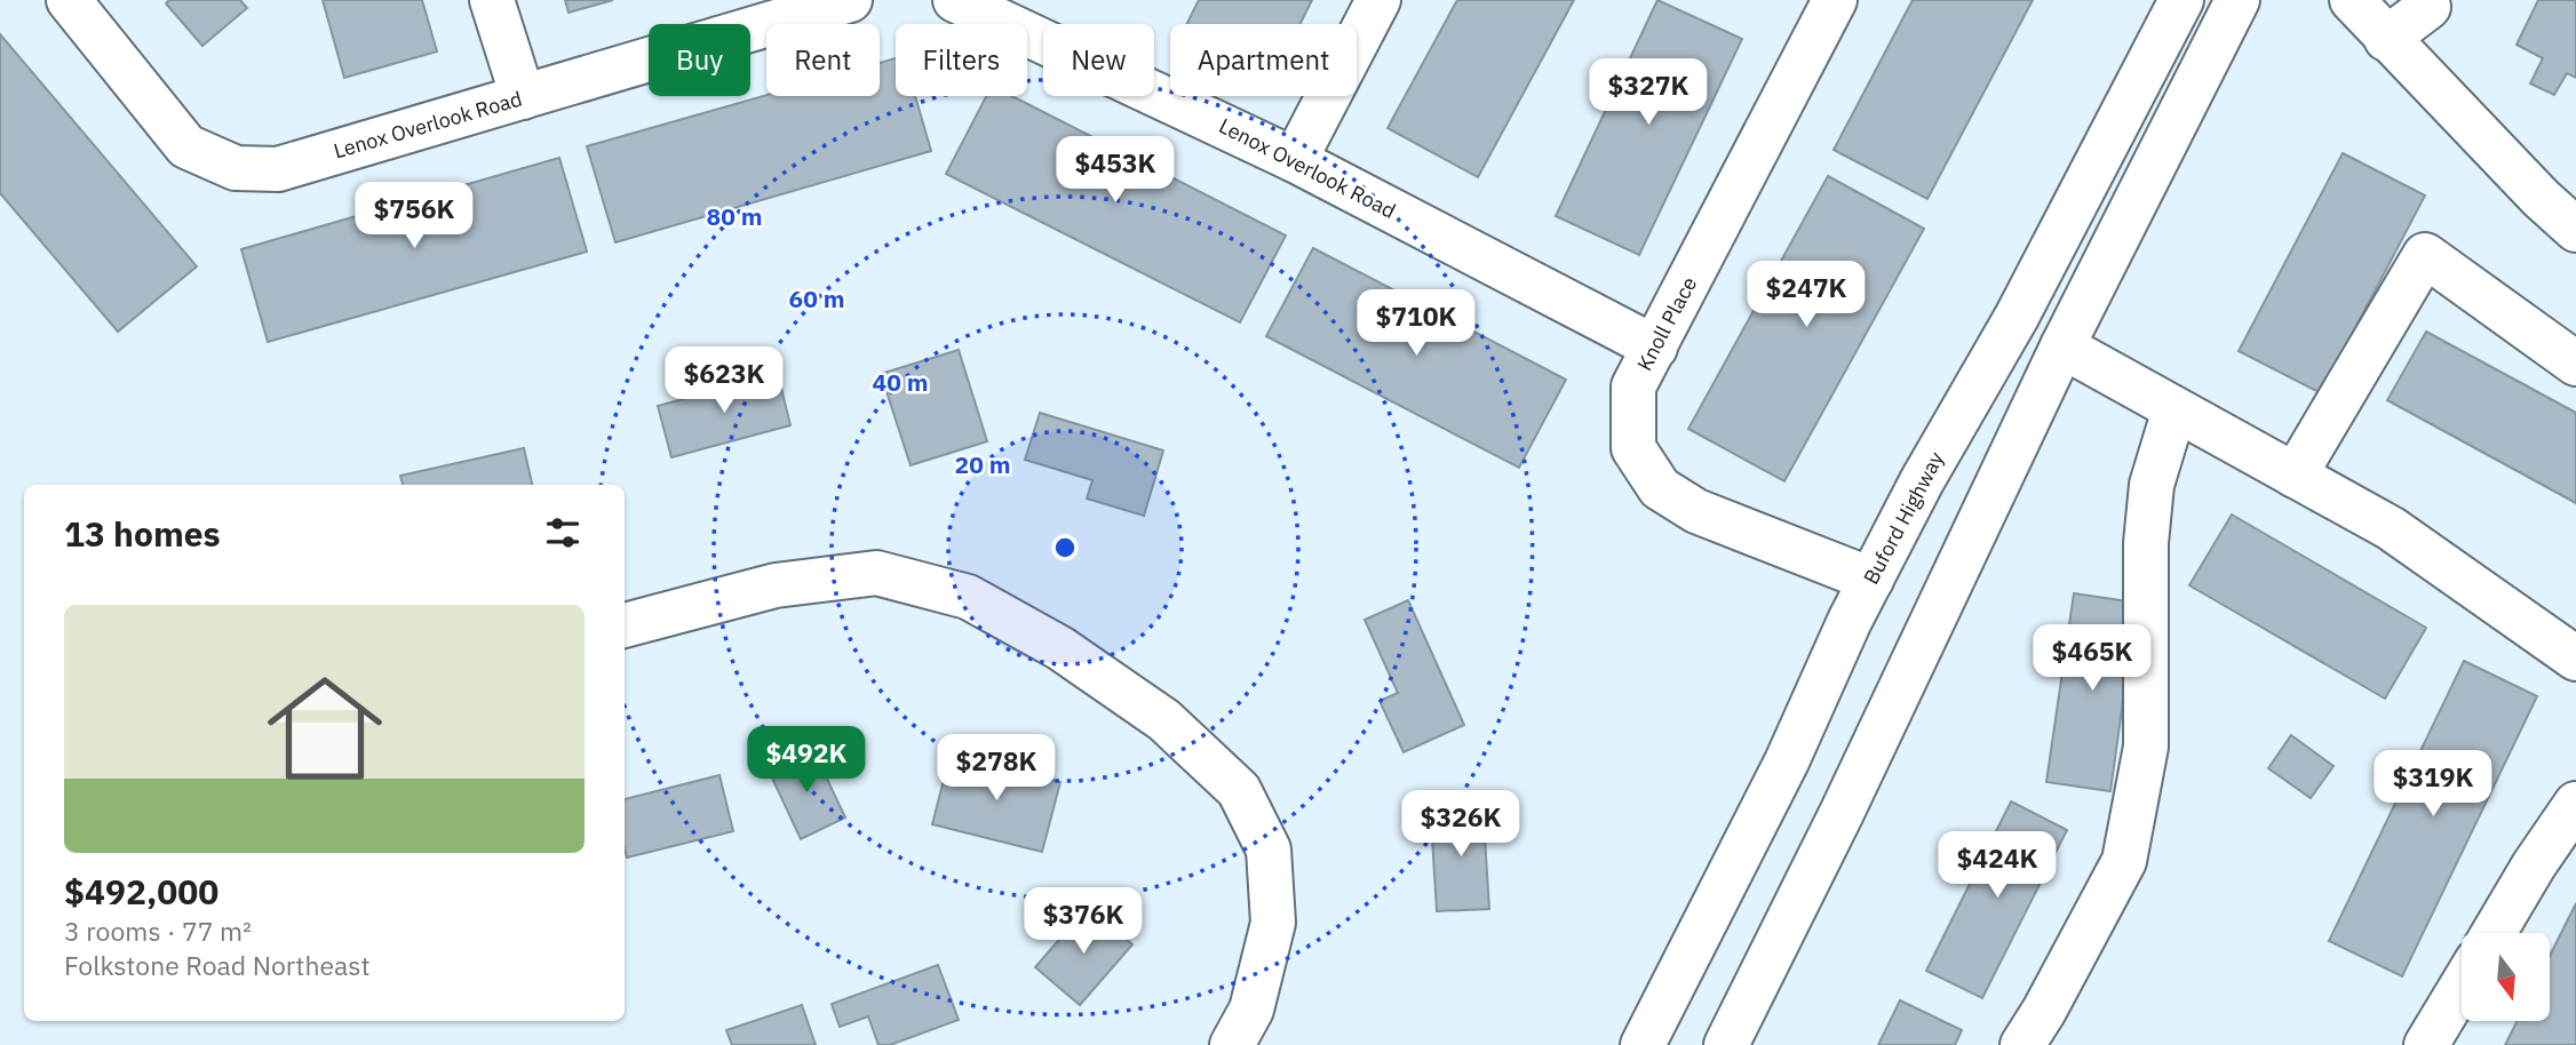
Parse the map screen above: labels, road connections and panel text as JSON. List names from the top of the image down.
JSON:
{
  "streets": {
    "street": ["Lenox Overlook Road", "Knoll Place", "Buford Highway"]
  },
  "crossings": [
    ["Lenox Overlook Road", "Knoll Place"],
    ["Knoll Place", "Buford Highway"]
  ],
  "north": "bottom",
  "page": {
    "chip": [
      "Buy",
      "Rent",
      "Filters",
      "New",
      "Apartment"
    ],
    "price": [
      "$327K",
      "$453K",
      "$756K",
      "$247K",
      "$710K",
      "$623K",
      "$465K",
      "$492K",
      "$278K",
      "$319K",
      "$326K",
      "$424K",
      "$376K"
    ],
    "heading": "13 homes",
    "list": [
      {
        "name": "$492,000",
        "note": "3 rooms · 77 m² · Folkstone Road Northeast"
      }
    ]
  },
  "rings": [
    "80 m",
    "60 m",
    "40 m",
    "20 m"
  ]
}
